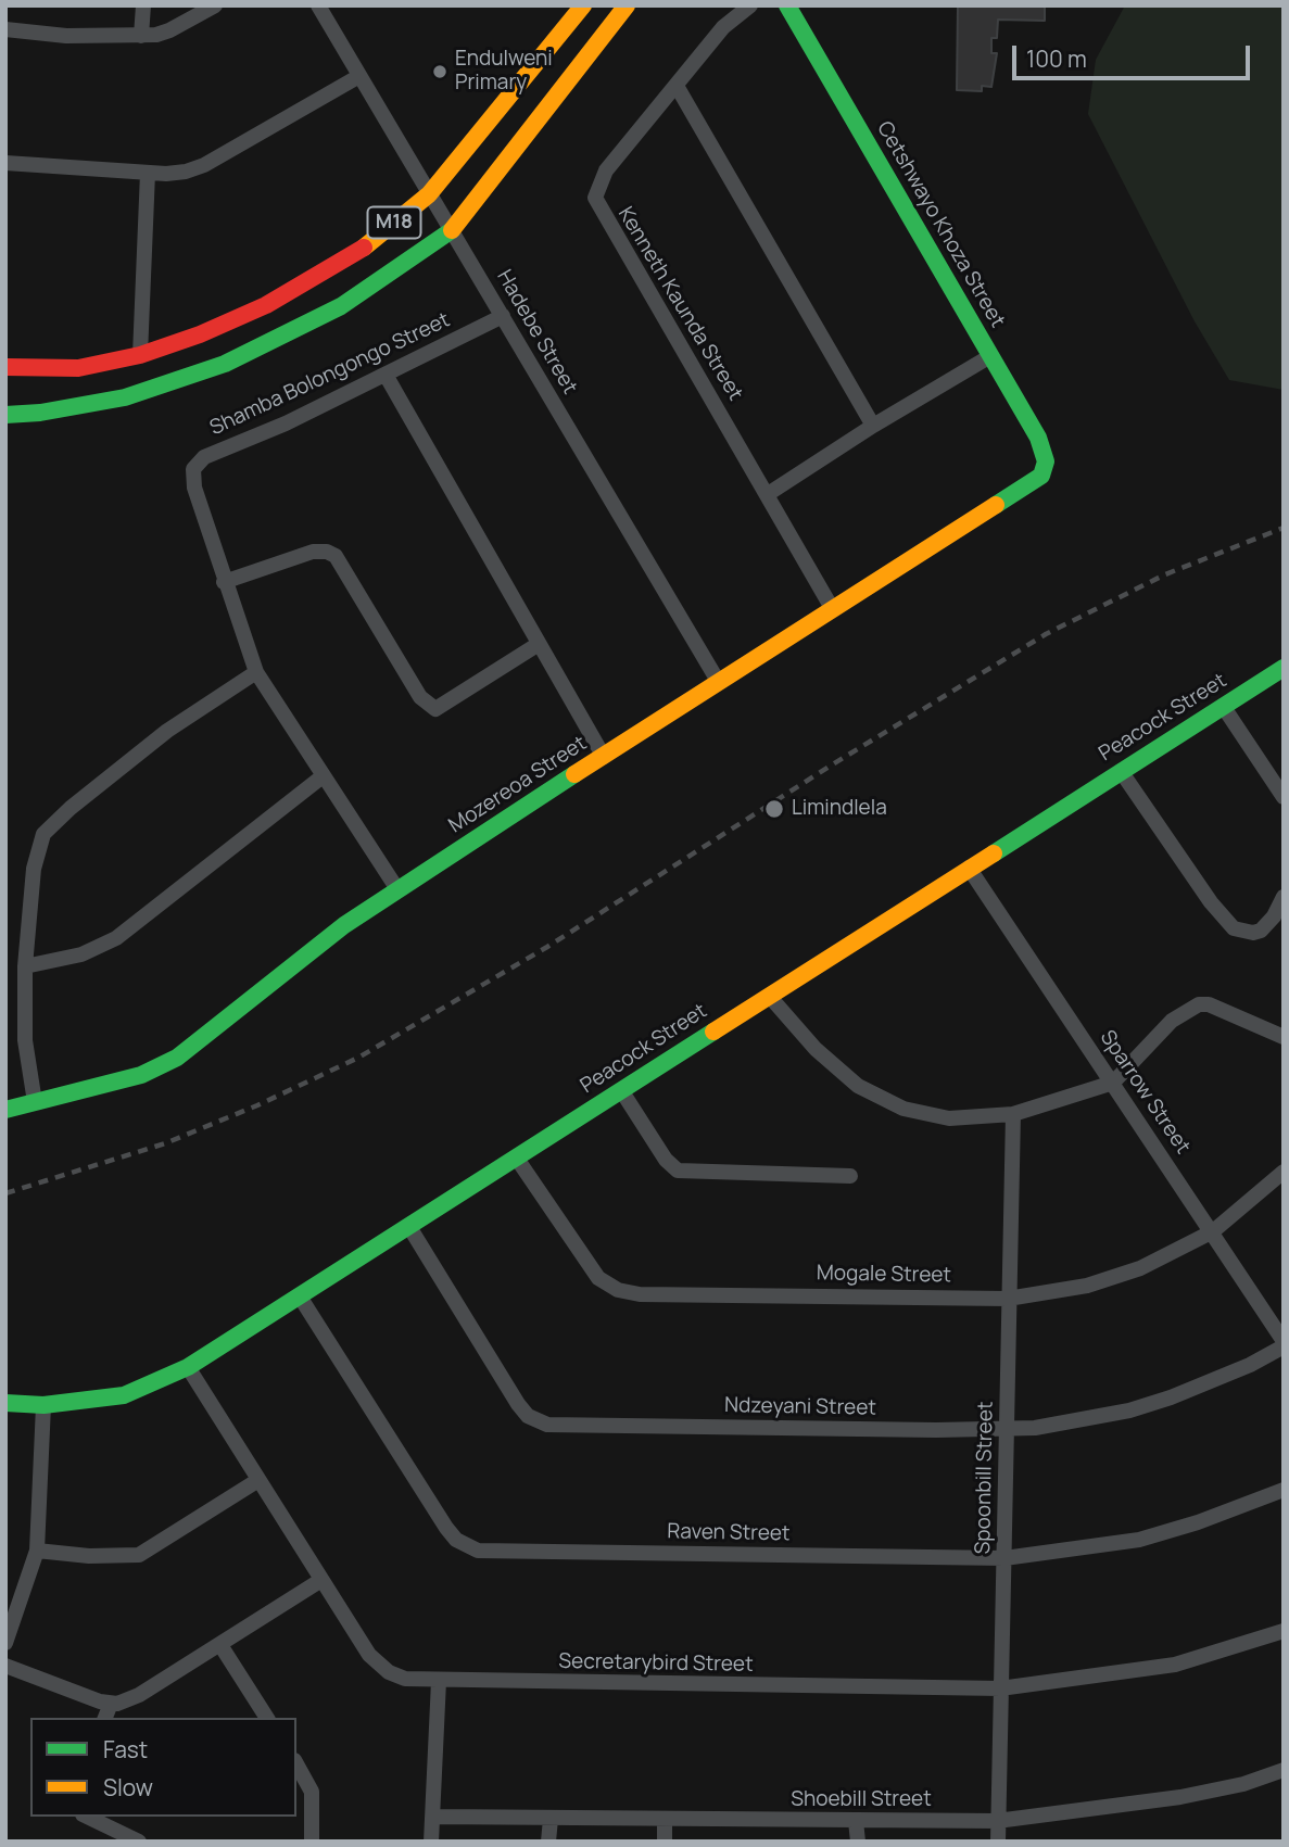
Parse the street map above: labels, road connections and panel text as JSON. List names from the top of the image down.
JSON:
{
  "streets": {
    "street": [
      "M18",
      "Cetshwayo Khoza Street",
      "Kenneth Kaunda Street",
      "Hadebe Street",
      "Shamba Bolongongo Street",
      "Peacock Street",
      "Mozereoa Street",
      "Sparrow Street",
      "Mogale Street",
      "Ndzeyani Street",
      "Spoonbill Street",
      "Raven Street",
      "Secretarybird Street",
      "Shoebill Street"
    ]
  },
  "crossings": [
    ["M18", "Hadebe Street"],
    ["Cetshwayo Khoza Street", "Mozereoa Street"],
    ["Kenneth Kaunda Street", "Mozereoa Street"],
    ["Hadebe Street", "Shamba Bolongongo Street"],
    ["Hadebe Street", "Mozereoa Street"],
    ["Shamba Bolongongo Street", "Mozereoa Street"],
    ["Peacock Street", "Sparrow Street"],
    ["Peacock Street", "Mogale Street"],
    ["Peacock Street", "Ndzeyani Street"],
    ["Peacock Street", "Raven Street"],
    ["Peacock Street", "Secretarybird Street"],
    ["Sparrow Street", "Mogale Street"],
    ["Sparrow Street", "Ndzeyani Street"],
    ["Mogale Street", "Spoonbill Street"],
    ["Ndzeyani Street", "Spoonbill Street"],
    ["Spoonbill Street", "Raven Street"],
    ["Spoonbill Street", "Secretarybird Street"],
    ["Spoonbill Street", "Shoebill Street"]
  ],
  "places": ["Endulweni Primary", "Limindlela"],
  "legend": ["Fast", "Slow"],
  "scale_bar": "100 m"
}
